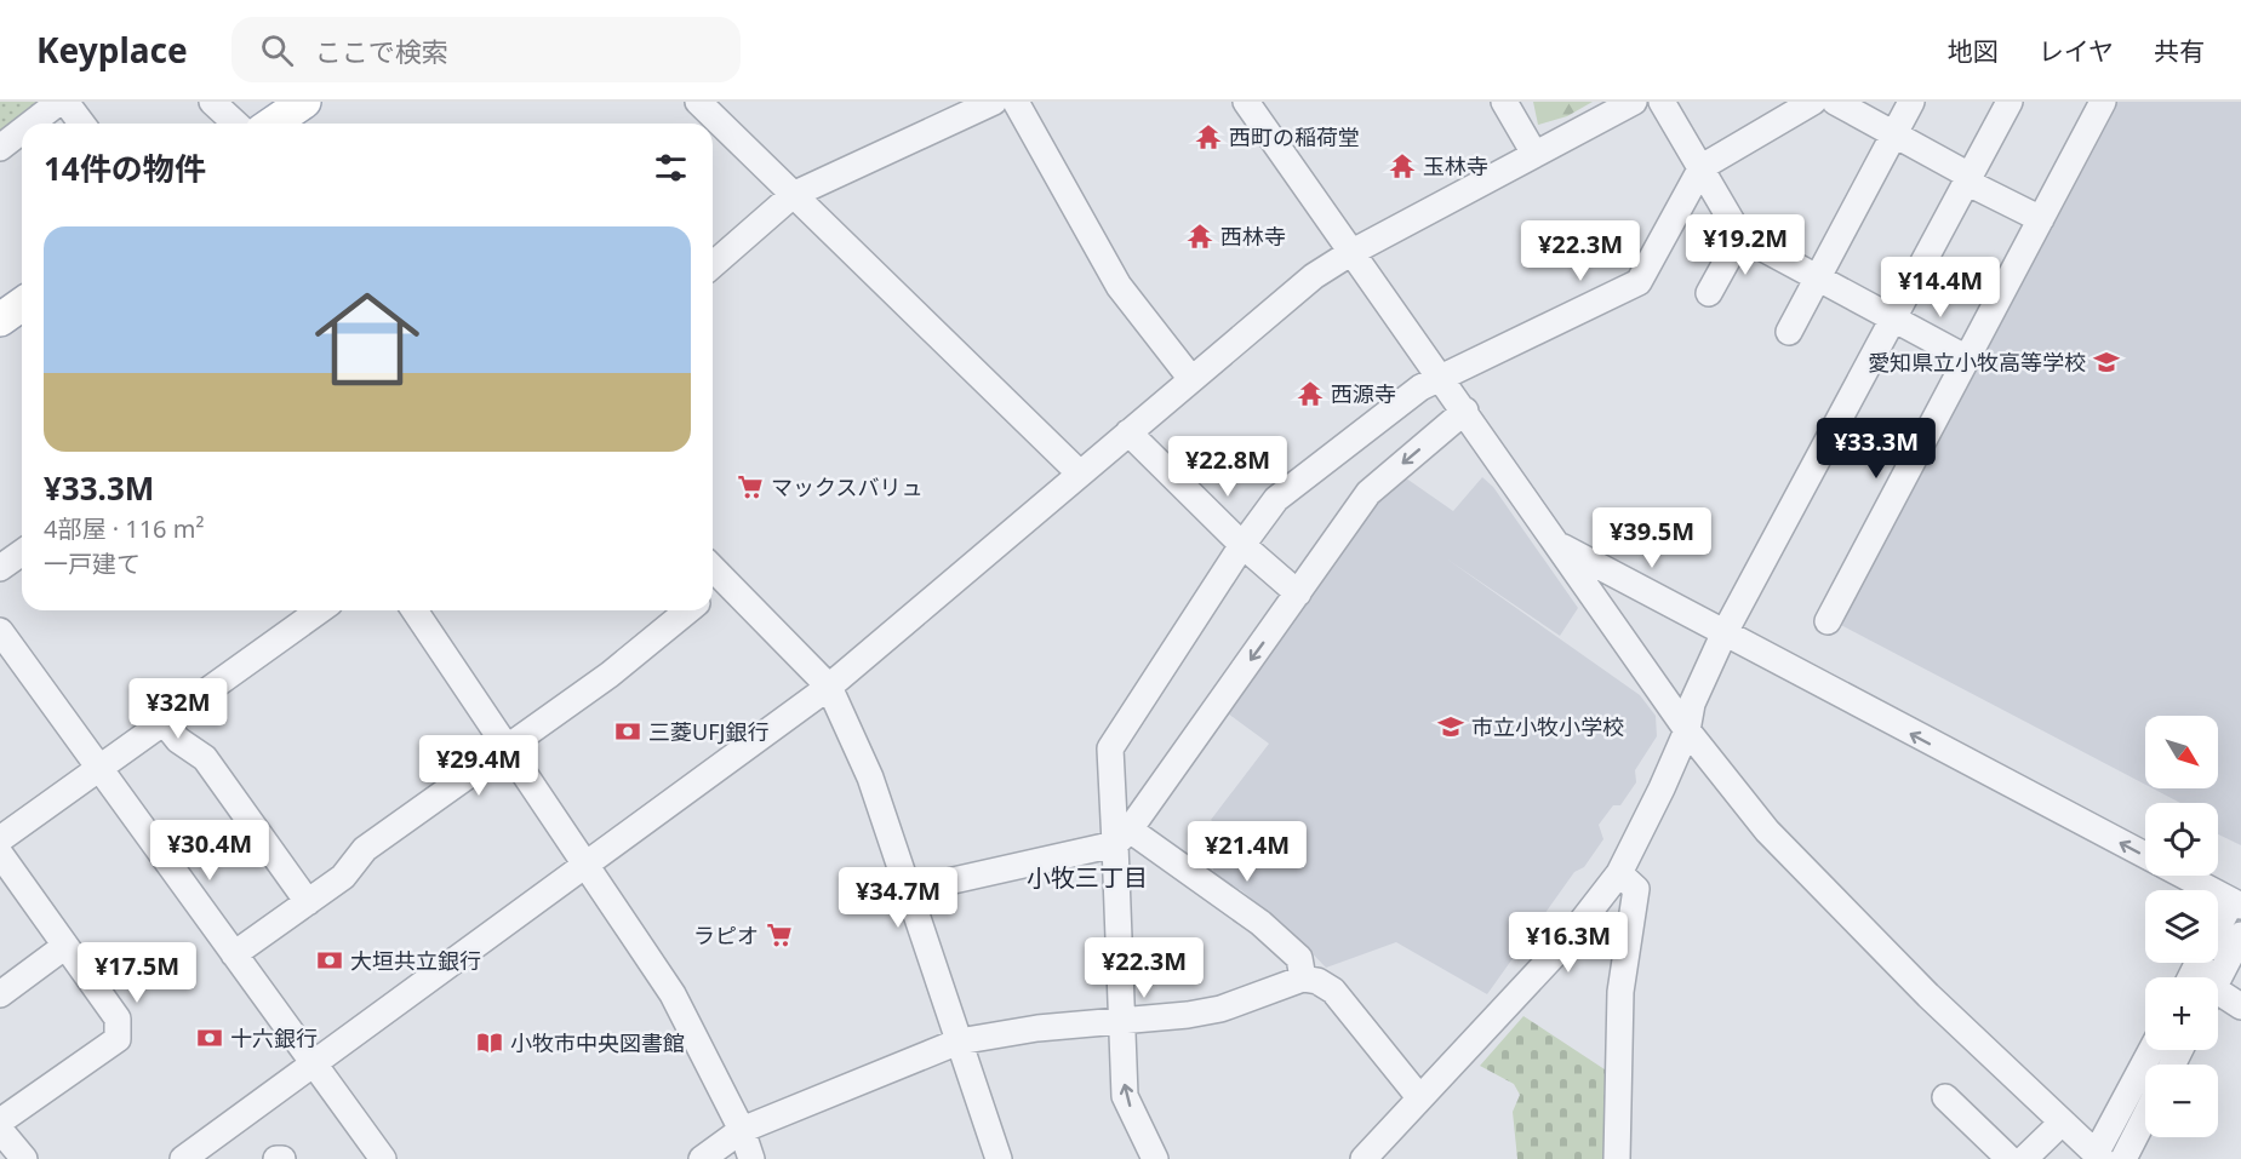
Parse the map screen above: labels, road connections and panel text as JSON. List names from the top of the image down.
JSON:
{
  "districts": ["小牧三丁目"],
  "places": {
    "temple": [
      "西町の稲荷堂",
      "玉林寺",
      "西林寺",
      "西源寺"
    ],
    "school or university": ["愛知県立小牧高等学校", "市立小牧小学校"],
    "supermarket": ["マックスバリュ", "ラピオ"],
    "bank": ["三菱UFJ銀行", "大垣共立銀行", "十六銀行"],
    "library": ["小牧市中央図書館"]
  },
  "north": "bottom right",
  "page": {
    "header": "Keyplace",
    "search": "ここで検索",
    "nav": ["地図", "レイヤ", "共有"],
    "heading": "14件の物件",
    "list": [
      {
        "name": "¥33.3M",
        "note": "4部屋 · 116 m² · 一戸建て"
      }
    ],
    "price": [
      "¥19.2M",
      "¥22.3M",
      "¥14.4M",
      "¥33.3M",
      "¥22.8M",
      "¥39.5M",
      "¥32M",
      "¥29.4M",
      "¥30.4M",
      "¥21.4M",
      "¥34.7M",
      "¥16.3M",
      "¥22.3M",
      "¥17.5M"
    ],
    "map_buttons": ["+", "−"]
  }
}
